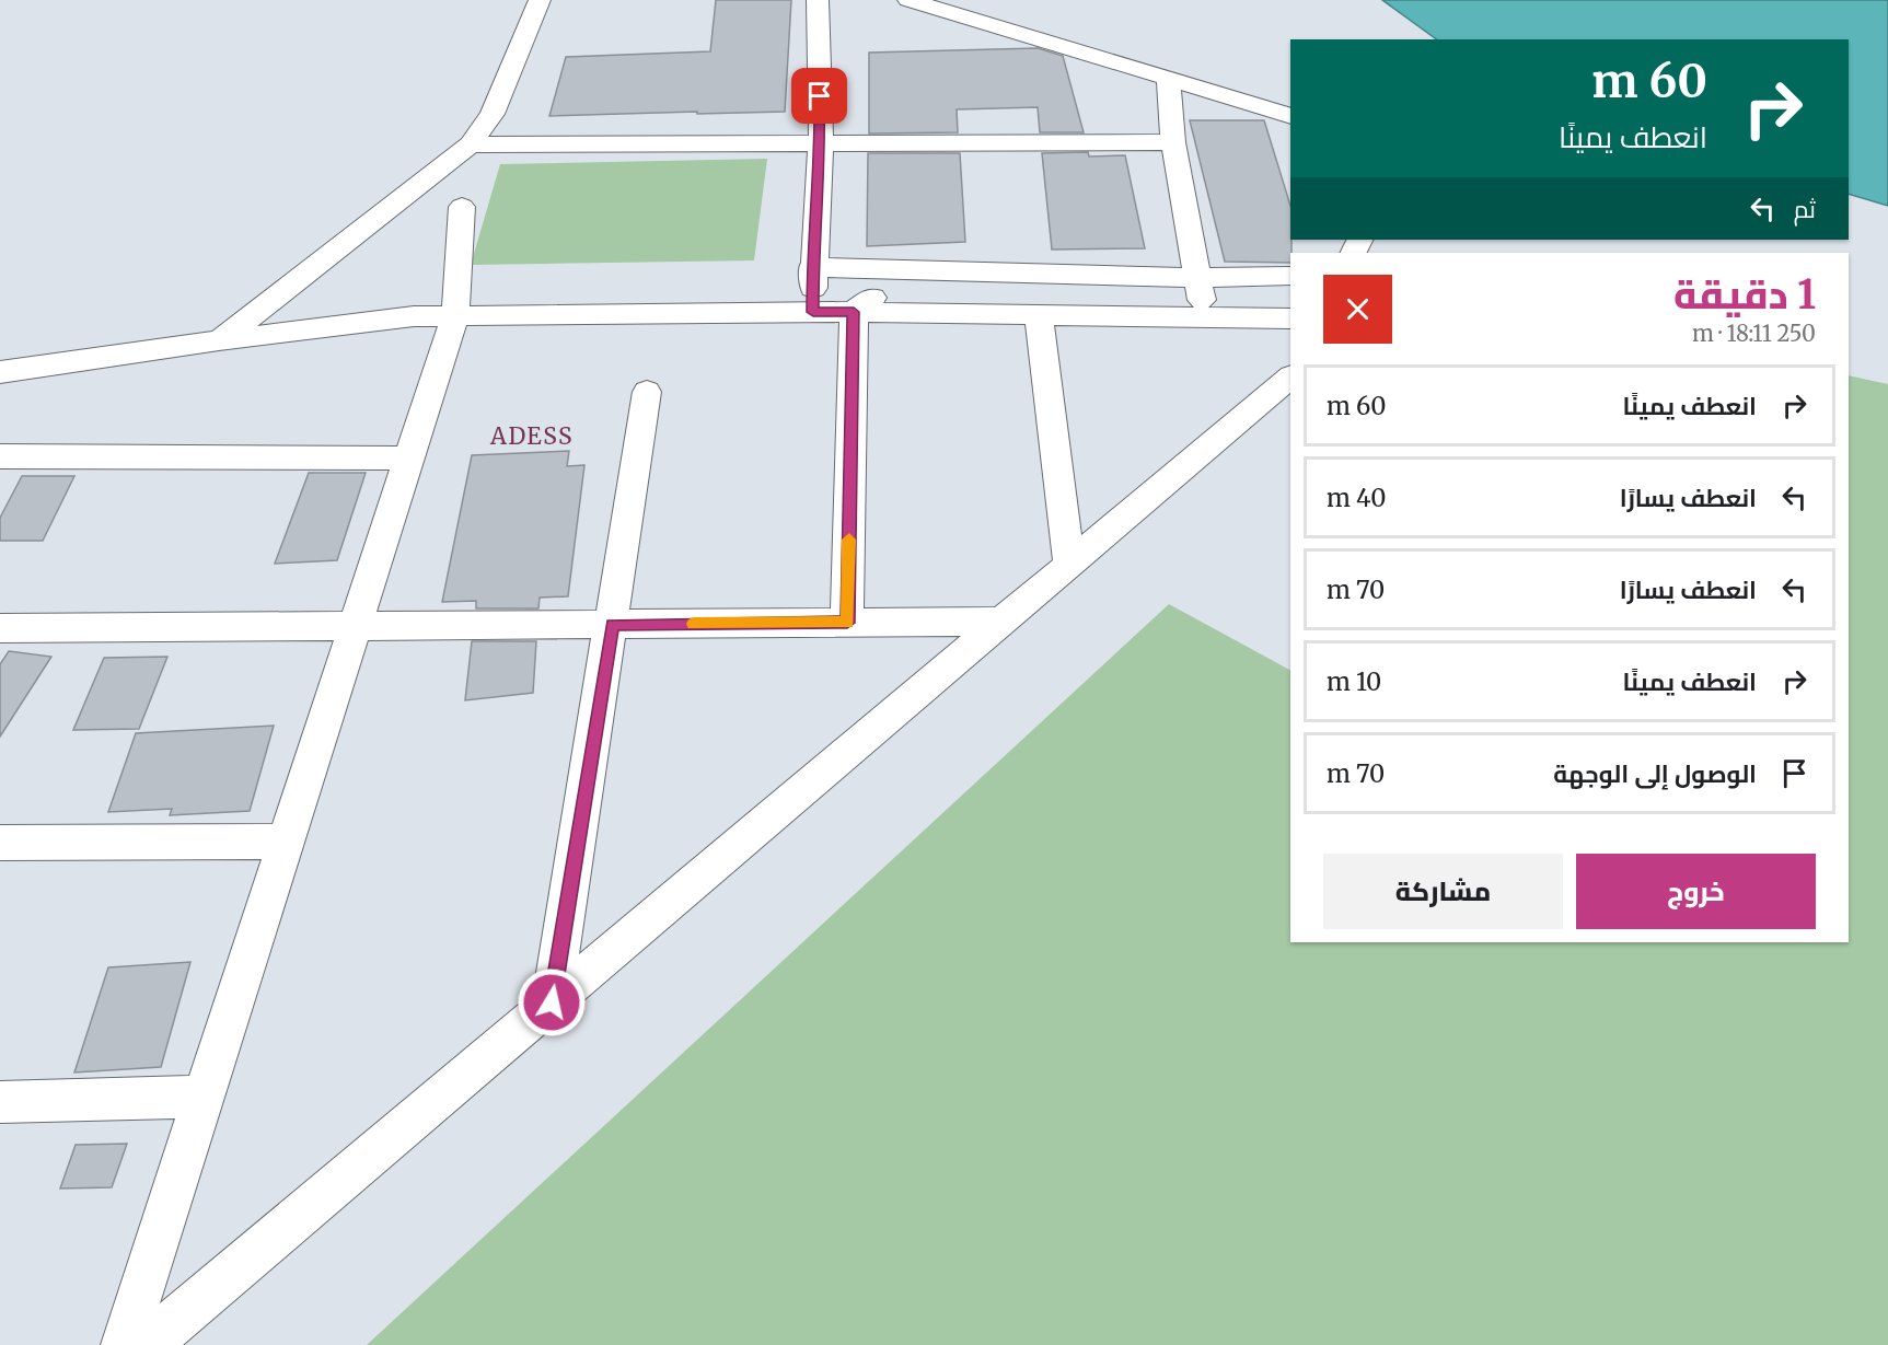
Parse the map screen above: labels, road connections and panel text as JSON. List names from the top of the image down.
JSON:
{
  "districts": ["ADESS"],
  "page": {
    "turn": ["60 m", "انعطف يمينًا"],
    "then": "ثم",
    "heading": ["1 دقيقة", "250 m · 18:11"],
    "list": [
      {
        "name": "انعطف يمينًا",
        "value": "60 m"
      },
      {
        "name": "انعطف يسارًا",
        "value": "40 m"
      },
      {
        "name": "انعطف يسارًا",
        "value": "70 m"
      },
      {
        "name": "انعطف يمينًا",
        "value": "10 m"
      },
      {
        "name": "الوصول إلى الوجهة",
        "value": "70 m"
      }
    ],
    "buttons": ["خروج", "مشاركة"]
  }
}
